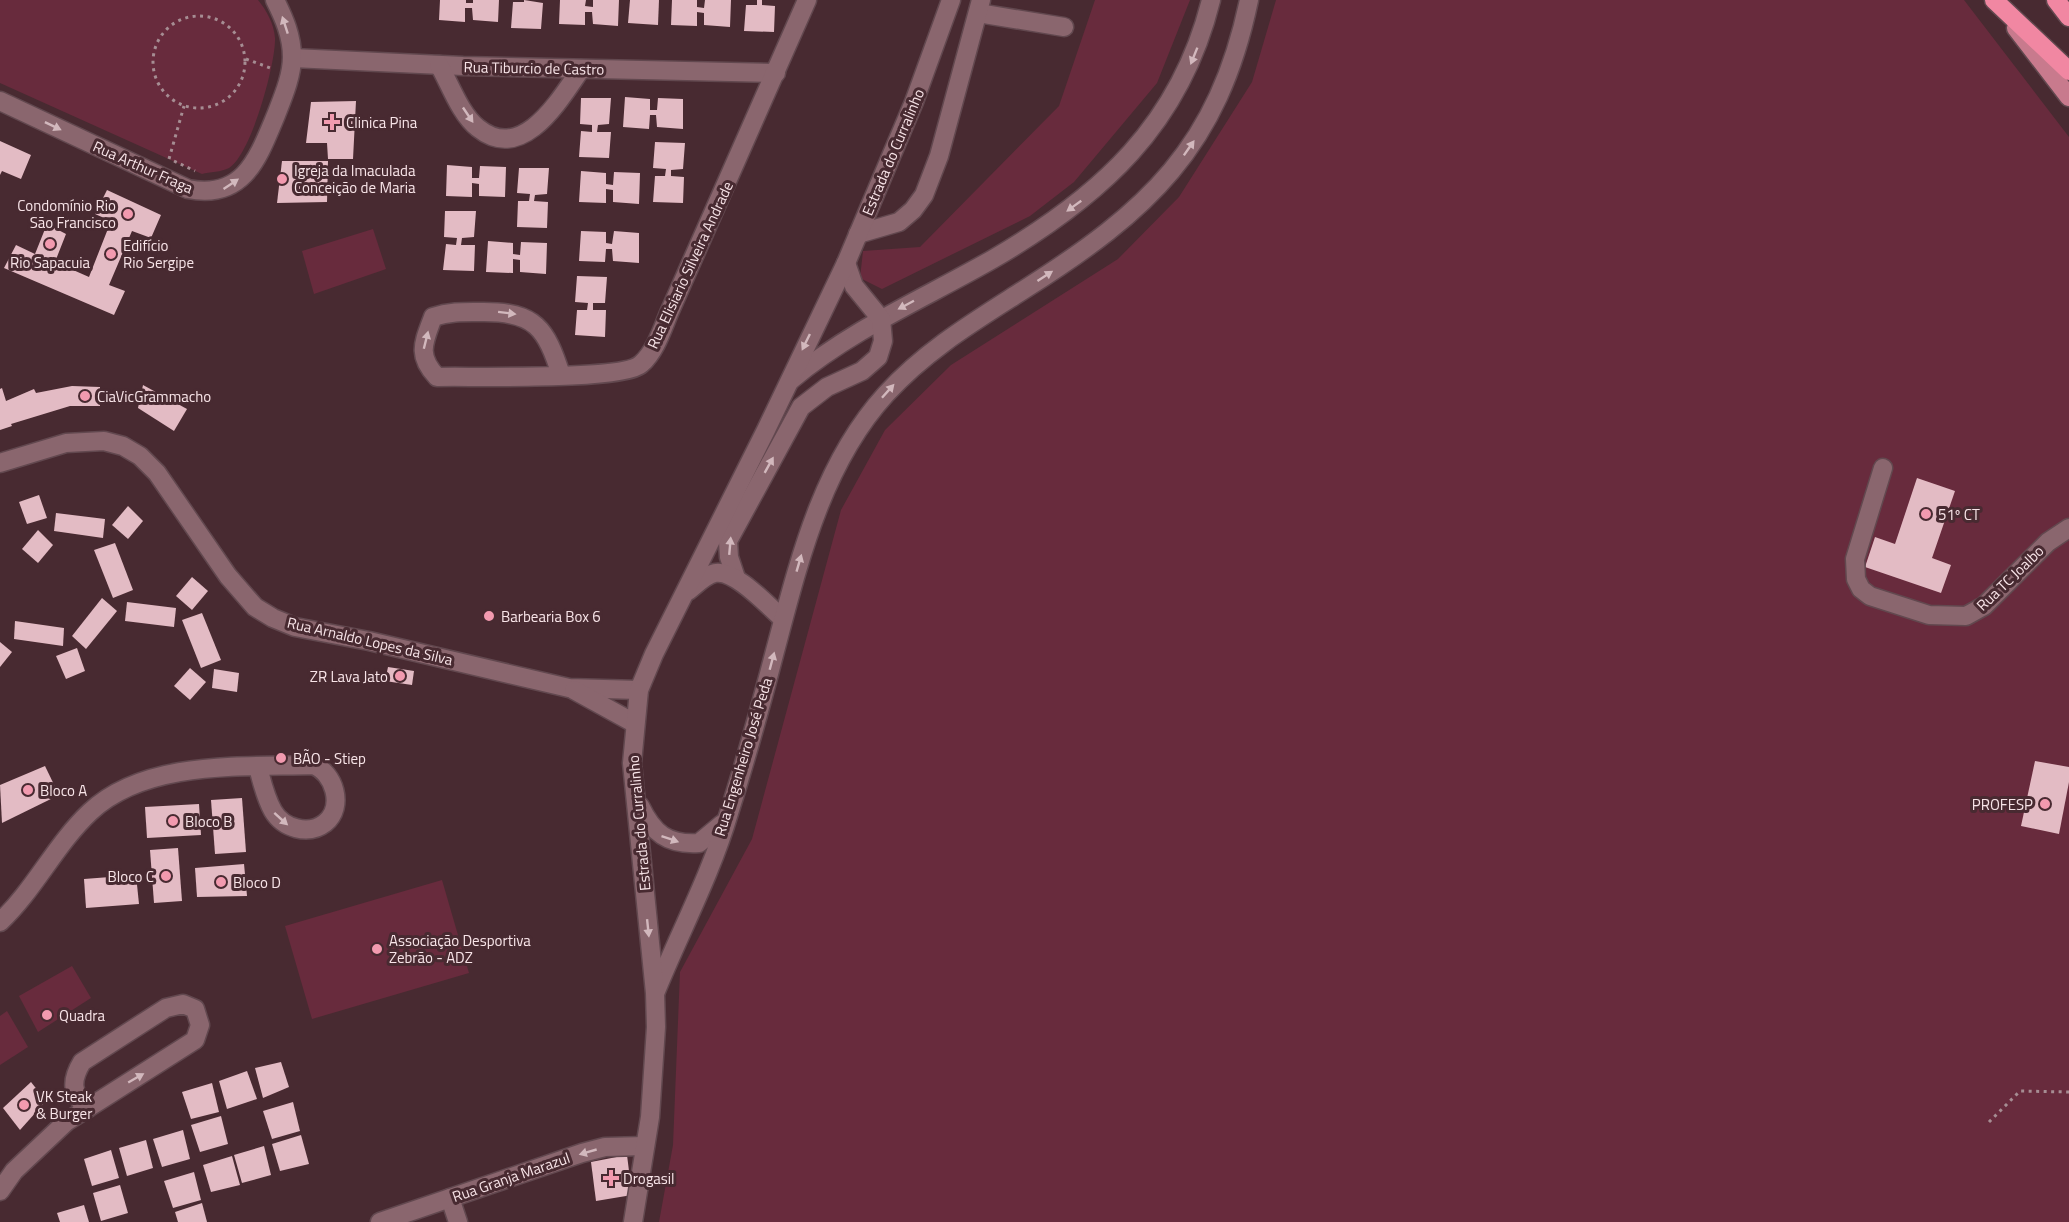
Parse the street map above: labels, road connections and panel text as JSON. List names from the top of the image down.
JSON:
{
  "streets": {
    "street": [
      "Rua Tiburcio de Castro",
      "Estrada do Curralinho",
      "Rua Arthur Fraga",
      "Rua Elisiario Silveira Andrade",
      "Rua TC Joalbo",
      "Rua Arnaldo Lopes da Silva",
      "Rua Engenheiro José Peda",
      "Rua Granja Marazul"
    ]
  },
  "crossings": [
    ["Rua Tiburcio de Castro", "Rua Arthur Fraga"],
    ["Rua Tiburcio de Castro", "Rua Elisiario Silveira Andrade"],
    ["Estrada do Curralinho", "Rua Arnaldo Lopes da Silva"],
    ["Estrada do Curralinho", "Rua Engenheiro José Peda"],
    ["Estrada do Curralinho", "Rua Granja Marazul"]
  ],
  "one_way": ["Rua Granja Marazul"],
  "places": {
    "health": ["Clinica Pina", "Drogasil"],
    "other": [
      "Igreja da Imaculada Conceição de Maria",
      "Condomínio Rio São Francisco",
      "Rio Sapacuia",
      "Edifício Rio Sergipe",
      "CiaVicGrammacho",
      "51º CT",
      "Barbearia Box 6",
      "ZR Lava Jato",
      "BÃO - Stiep",
      "Bloco A",
      "PROFESP",
      "Bloco B",
      "Bloco C",
      "Bloco D",
      "Associação Desportiva Zebrão - ADZ",
      "Quadra",
      "VK Steak & Burger"
    ]
  }
}
